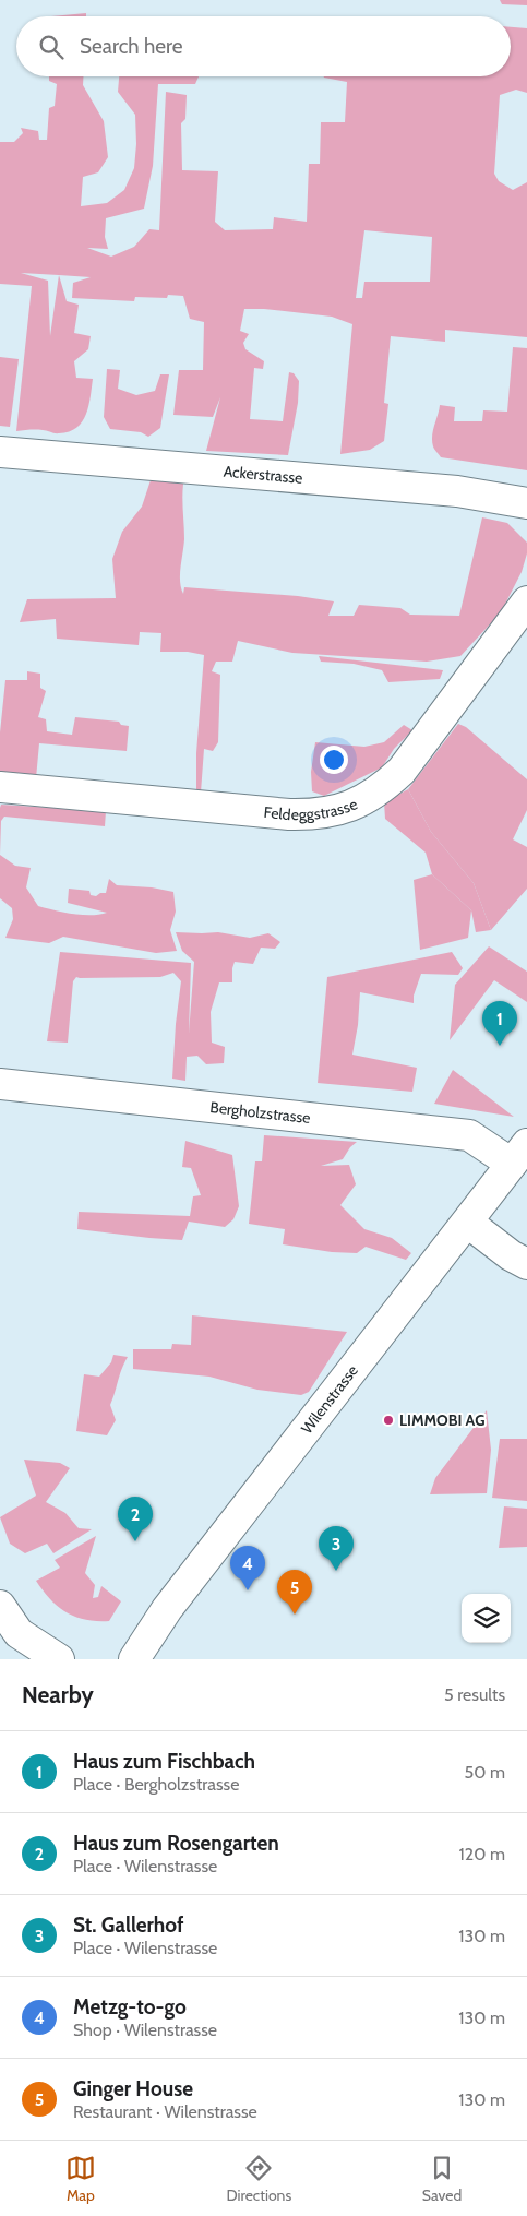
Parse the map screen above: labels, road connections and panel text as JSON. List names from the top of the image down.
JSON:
{
  "streets": {
    "street": [
      "Ackerstrasse",
      "Feldeggstrasse",
      "Bergholzstrasse",
      "Wilenstrasse"
    ]
  },
  "crossings": [
    ["Bergholzstrasse", "Wilenstrasse"]
  ],
  "places": ["LIMMOBI AG"],
  "page": {
    "search": "Search here",
    "pins": [
      "1",
      "2",
      "3",
      "4",
      "5"
    ],
    "heading": ["Nearby", "5 results"],
    "list": [
      {
        "mark": "1",
        "name": "Haus zum Fischbach",
        "note": "Place · Bergholzstrasse",
        "value": "50 m"
      },
      {
        "mark": "2",
        "name": "Haus zum Rosengarten",
        "note": "Place · Wilenstrasse",
        "value": "120 m"
      },
      {
        "mark": "3",
        "name": "St. Gallerhof",
        "note": "Place · Wilenstrasse",
        "value": "130 m"
      },
      {
        "mark": "4",
        "name": "Metzg-to-go",
        "note": "Shop · Wilenstrasse",
        "value": "130 m"
      },
      {
        "mark": "5",
        "name": "Ginger House",
        "note": "Restaurant · Wilenstrasse",
        "value": "130 m"
      }
    ],
    "nav": ["Map", "Directions", "Saved"]
  }
}
